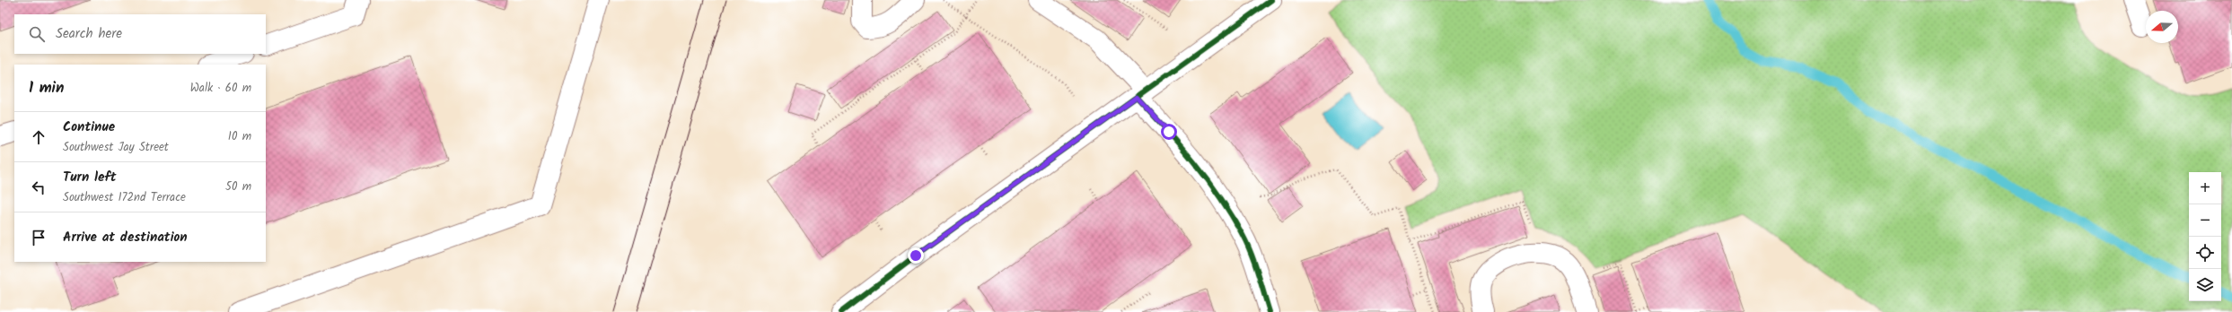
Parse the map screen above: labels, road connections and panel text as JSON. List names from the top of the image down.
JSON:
{
  "north": "left",
  "page": {
    "search": "Search here",
    "heading": ["1 min", "Walk · 60 m"],
    "list": [
      ["Continue", "Southwest Jay Street", "10 m"],
      ["Turn left", "Southwest 172nd Terrace", "50 m"],
      "Arrive at destination"
    ],
    "map_buttons": ["+", "−"]
  }
}
